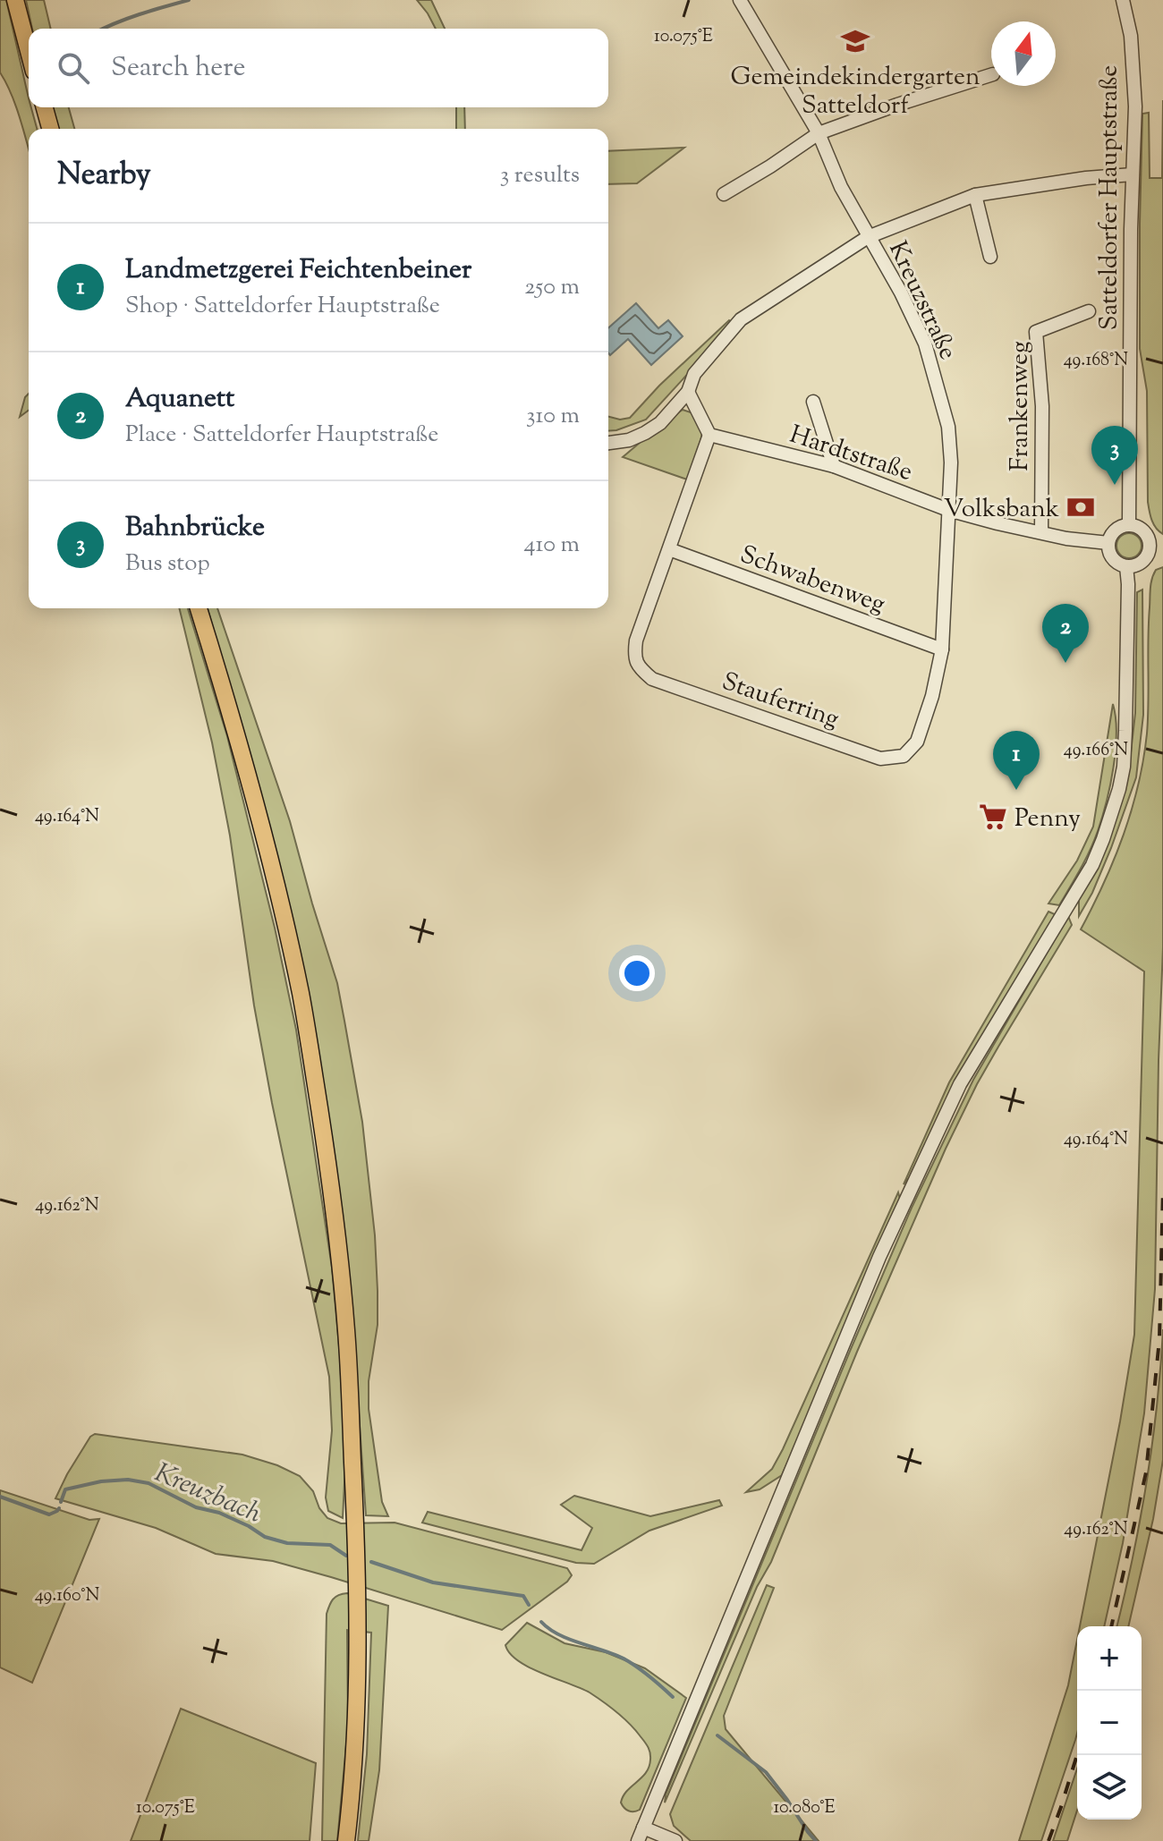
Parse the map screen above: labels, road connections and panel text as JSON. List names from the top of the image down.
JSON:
{
  "streets": {
    "street": [
      "Satteldorfer Hauptstraße",
      "Kreuzstraße",
      "Frankenweg",
      "Hardtstraße",
      "Schwabenweg",
      "Stauferring"
    ]
  },
  "crossings": [
    ["Satteldorfer Hauptstraße", "Hardtstraße"],
    ["Kreuzstraße", "Hardtstraße"],
    ["Kreuzstraße", "Stauferring"],
    ["Frankenweg", "Hardtstraße"],
    ["Hardtstraße", "Stauferring"],
    ["Schwabenweg", "Stauferring"]
  ],
  "water": ["Kreuzbach"],
  "places": {
    "school or university": ["Gemeindekindergarten Satteldorf"],
    "bank": ["Volksbank"],
    "supermarket": ["Penny"]
  },
  "north": "top",
  "page": {
    "search": "Search here",
    "heading": ["Nearby", "3 results"],
    "list": [
      {
        "mark": "1",
        "name": "Landmetzgerei Feichtenbeiner",
        "note": "Shop · Satteldorfer Hauptstraße",
        "value": "250 m"
      },
      {
        "mark": "2",
        "name": "Aquanett",
        "note": "Place · Satteldorfer Hauptstraße",
        "value": "310 m"
      },
      {
        "mark": "3",
        "name": "Bahnbrücke",
        "note": "Bus stop",
        "value": "410 m"
      }
    ],
    "pins": ["3", "2", "1"],
    "map_buttons": ["+", "−"]
  },
  "coordinates": [
    "10.075°E",
    "49.168°N",
    "49.166°N",
    "49.164°N",
    "49.162°N",
    "49.160°N",
    "10.080°E"
  ]
}
